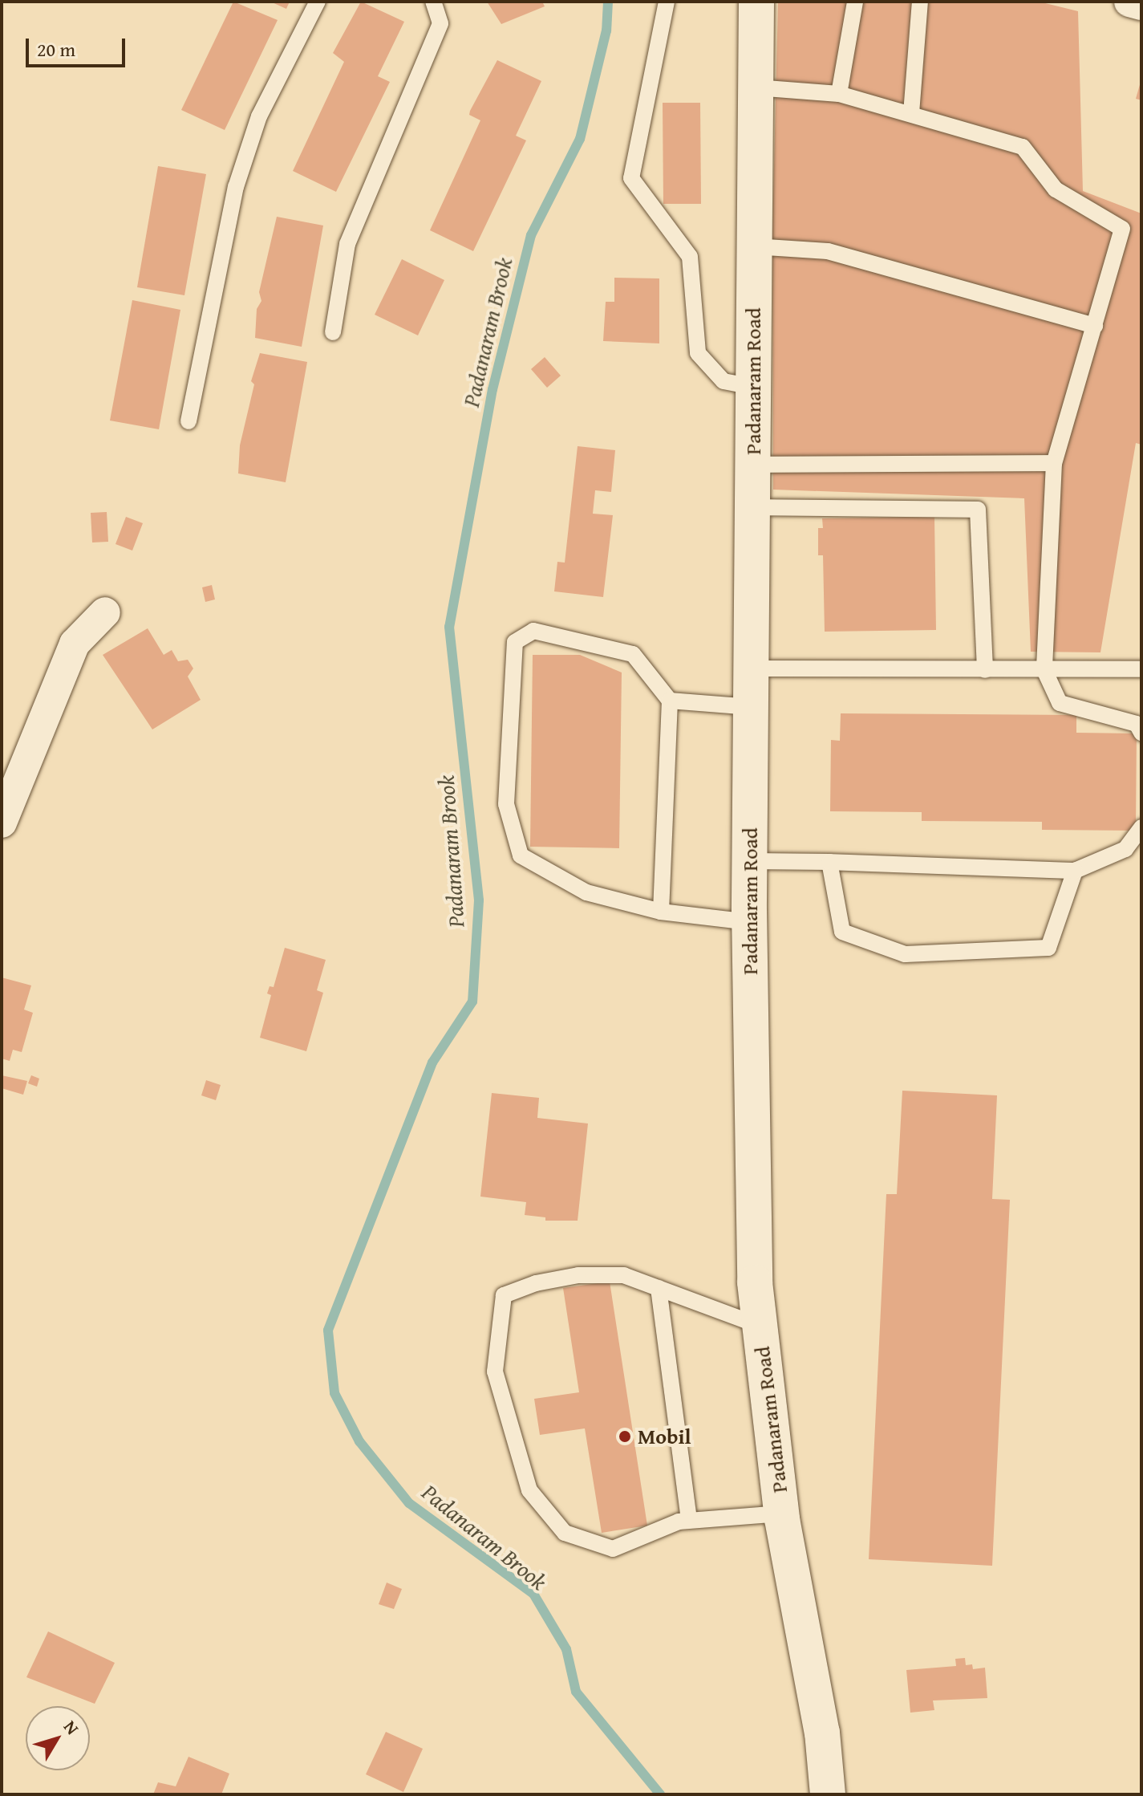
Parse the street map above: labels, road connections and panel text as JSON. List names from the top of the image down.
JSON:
{
  "streets": {
    "main road": ["Padanaram Road"]
  },
  "water": ["Padanaram Brook"],
  "places": ["Mobil"],
  "scale_bar": "20 m",
  "north": "top right"
}
